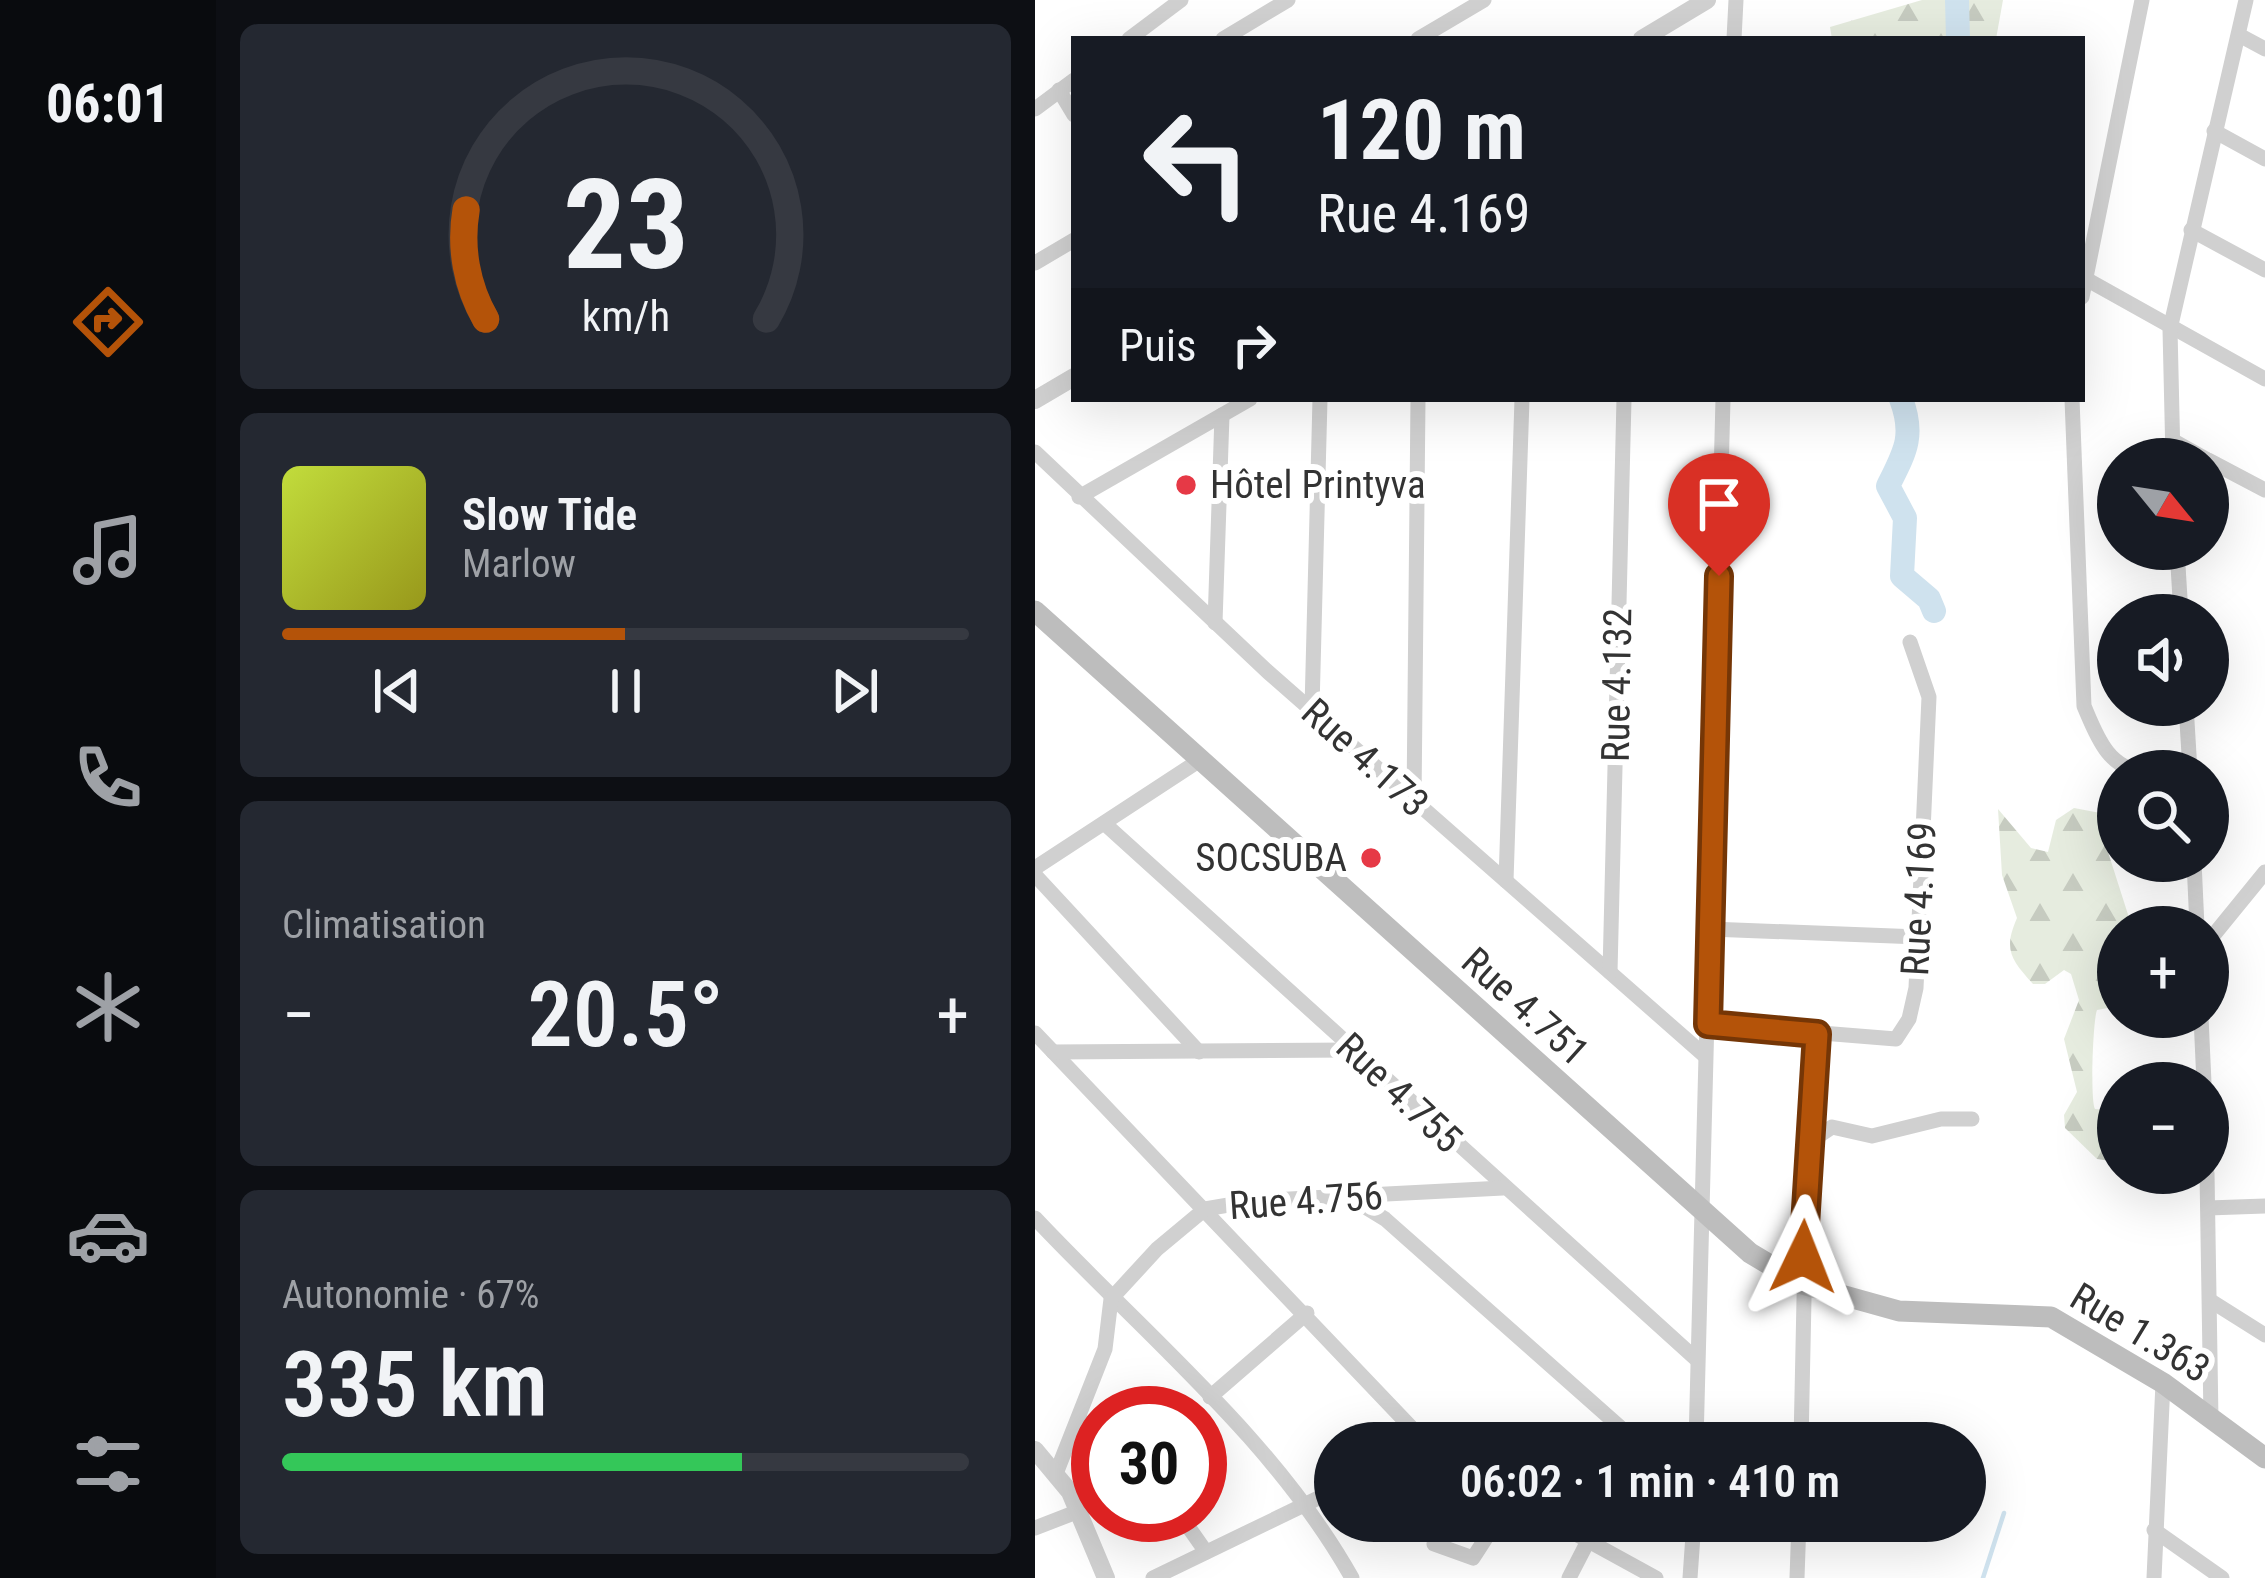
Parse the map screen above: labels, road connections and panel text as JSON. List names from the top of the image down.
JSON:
{
  "streets": {
    "main road": ["Rue 4.751", "Rue 1.363"],
    "street": [
      "Rue 4.132",
      "Rue 4.173",
      "Rue 4.169",
      "Rue 4.755",
      "Rue 4.756"
    ]
  },
  "crossings": [
    ["Rue 4.132", "Rue 4.173"],
    ["Rue 4.751", "Rue 1.363"],
    ["Rue 4.755", "Rue 4.756"]
  ],
  "places": ["Hôtel Printyva", "SOCSUBA"],
  "north": "bottom right",
  "page": {
    "tabs": "06:01",
    "turn": ["120 m", "Rue 4.169"],
    "then": "Puis",
    "map_buttons": ["+", "−"],
    "song": ["Slow Tide", "Marlow"],
    "tile": [
      "Climatisation",
      ["Autonomie · 67%", "335 km"]
    ],
    "heat": ["−", "20.5°", "+"],
    "limit": "30",
    "trip": "06:02 · 1 min · 410 m",
    "gauge": ["23", "km/h"]
  }
}
